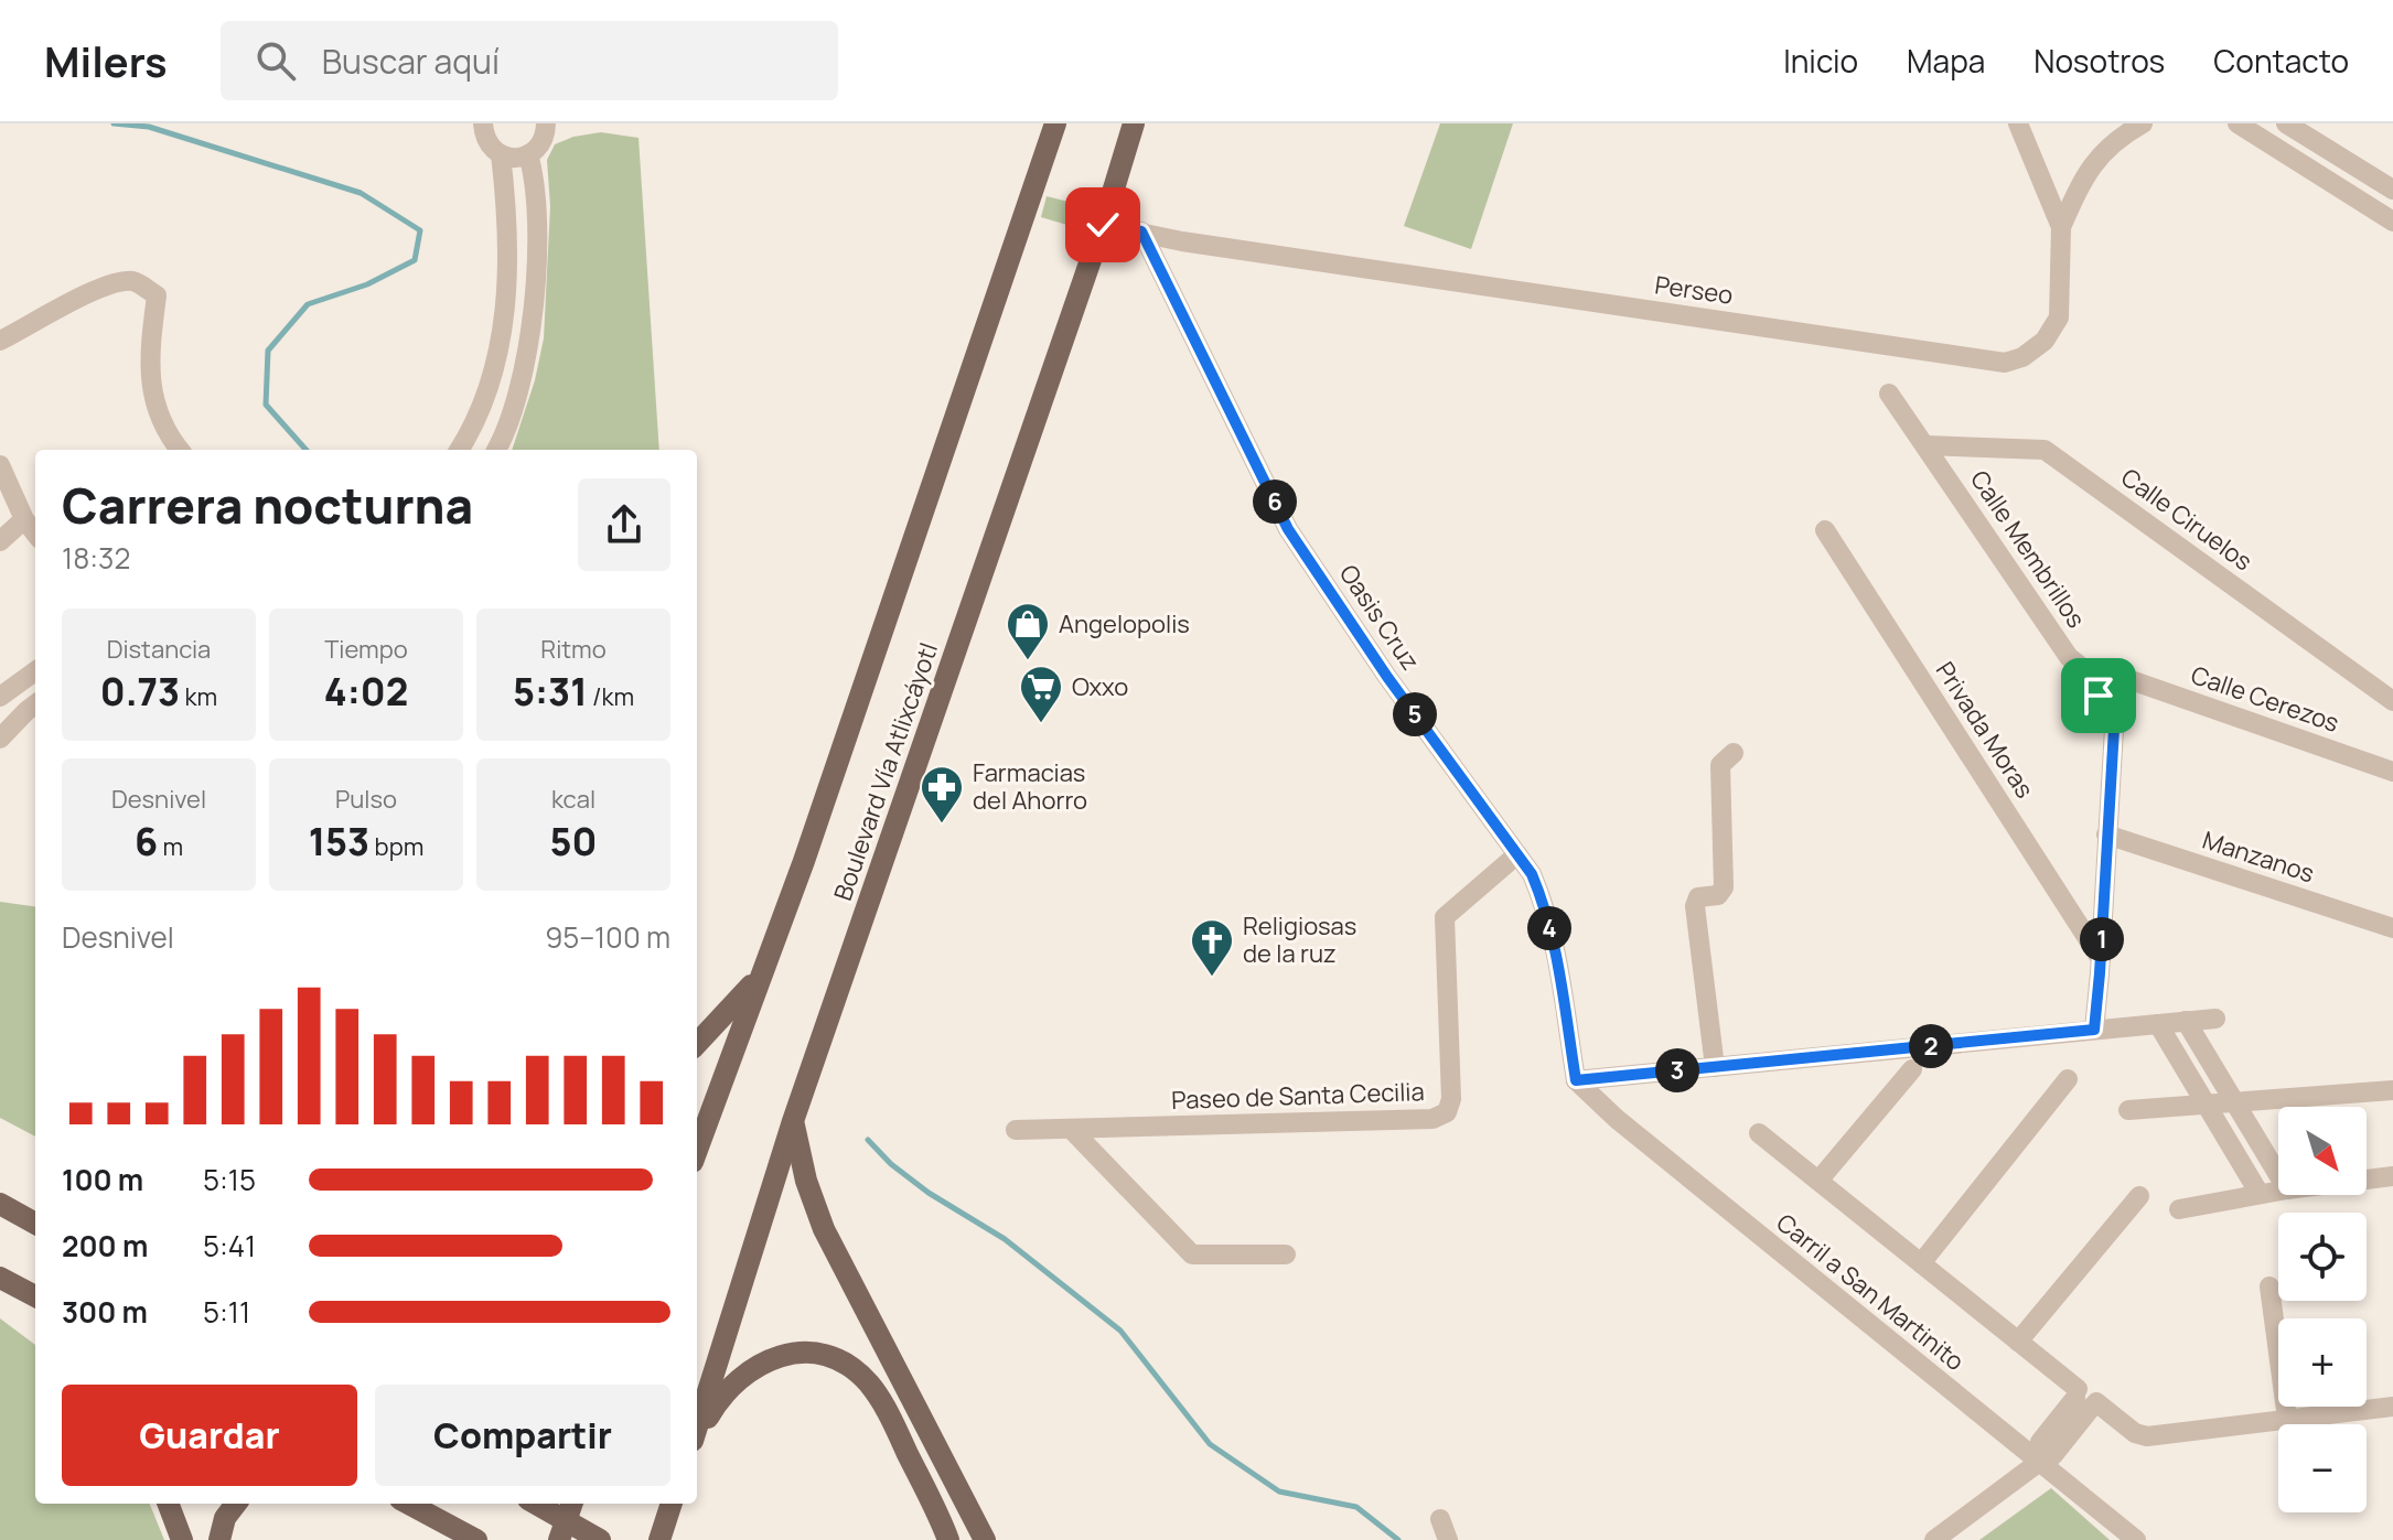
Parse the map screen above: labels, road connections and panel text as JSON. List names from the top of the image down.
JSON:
{
  "streets": {
    "main road": ["Boulevard Vía Atlixcáyotl"],
    "street": [
      "Perseo",
      "Calle Ciruelos",
      "Calle Membrillos",
      "Oasis Cruz",
      "Calle Cerezos",
      "Privada Moras",
      "Manzanos",
      "Paseo de Santa Cecilia",
      "Carril a San Martinito"
    ]
  },
  "crossings": [
    ["Perseo", "Oasis Cruz"],
    ["Perseo", "Boulevard Vía Atlixcáyotl"],
    ["Calle Ciruelos", "Calle Membrillos"],
    ["Calle Membrillos", "Calle Cerezos"],
    ["Oasis Cruz", "Paseo de Santa Cecilia"],
    ["Oasis Cruz", "Carril a San Martinito"]
  ],
  "places": {
    "shop": ["Angelopolis"],
    "supermarket": ["Oxxo"],
    "pharmacy": ["Farmacias del Ahorro"],
    "church": ["Religiosas de la ruz"]
  },
  "north": "bottom right",
  "page": {
    "header": "Milers",
    "search": "Buscar aquí",
    "nav": [
      "Inicio",
      "Mapa",
      "Nosotros",
      "Contacto"
    ],
    "heading": ["Carrera nocturna", "18:32"],
    "pins": [
      "6",
      "5",
      "4",
      "1",
      "2",
      "3"
    ],
    "stats": [
      ["Distancia", "0.73 km"],
      ["Tiempo", "4:02"],
      ["Ritmo", "5:31 /km"],
      ["Desnivel", "6 m"],
      ["Pulso", "153 bpm"],
      ["kcal", "50"]
    ],
    "chart": ["Desnivel", "95–100 m"],
    "map_buttons": ["+", "−"],
    "list": [
      {
        "name": "100 m",
        "note": "5:15"
      },
      {
        "name": "200 m",
        "note": "5:41"
      },
      {
        "name": "300 m",
        "note": "5:11"
      }
    ],
    "buttons": ["Guardar", "Compartir"]
  }
}
